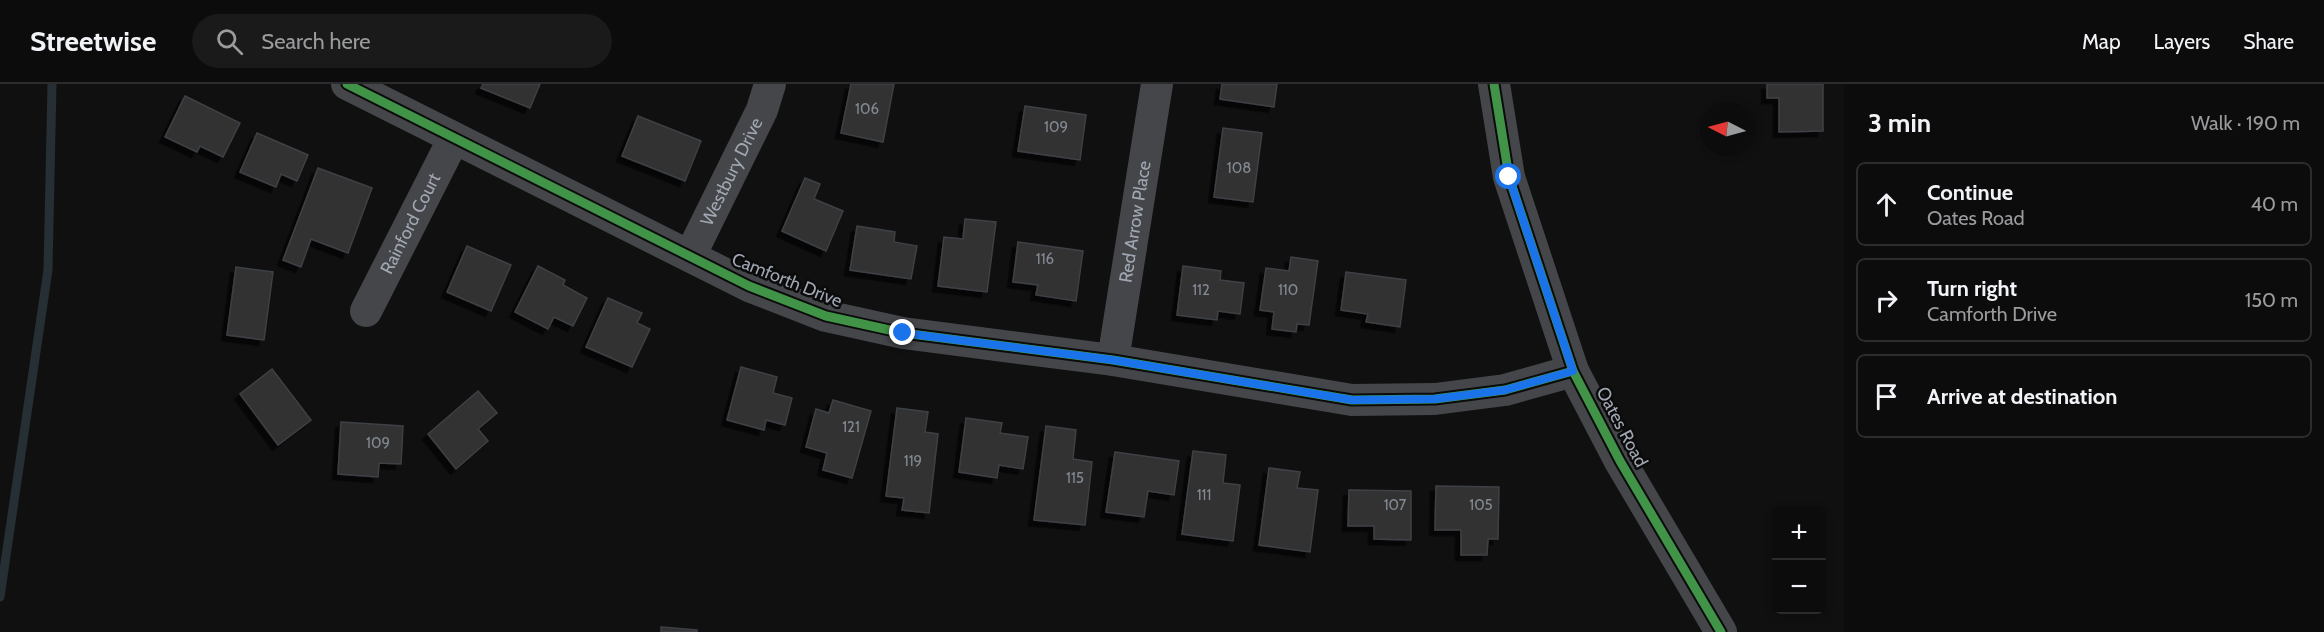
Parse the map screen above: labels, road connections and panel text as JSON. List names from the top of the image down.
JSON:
{
  "streets": {
    "street": [
      "Westbury Drive",
      "Red Arrow Place",
      "Rainford Court",
      "Camforth Drive",
      "Oates Road"
    ]
  },
  "crossings": [
    ["Westbury Drive", "Camforth Drive"],
    ["Red Arrow Place", "Camforth Drive"],
    ["Rainford Court", "Camforth Drive"],
    ["Camforth Drive", "Oates Road"]
  ],
  "house_numbers": [
    "106",
    "109",
    "108",
    "116",
    "112",
    "110",
    "121",
    "109",
    "119",
    "115",
    "111",
    "107",
    "105"
  ],
  "north": "left",
  "page": {
    "header": "Streetwise",
    "search": "Search here",
    "nav": ["Map", "Layers", "Share"],
    "heading": ["3 min", "Walk · 190 m"],
    "list": [
      ["Continue", "Oates Road", "40 m"],
      ["Turn right", "Camforth Drive", "150 m"],
      "Arrive at destination"
    ],
    "map_buttons": ["+", "−"]
  }
}
